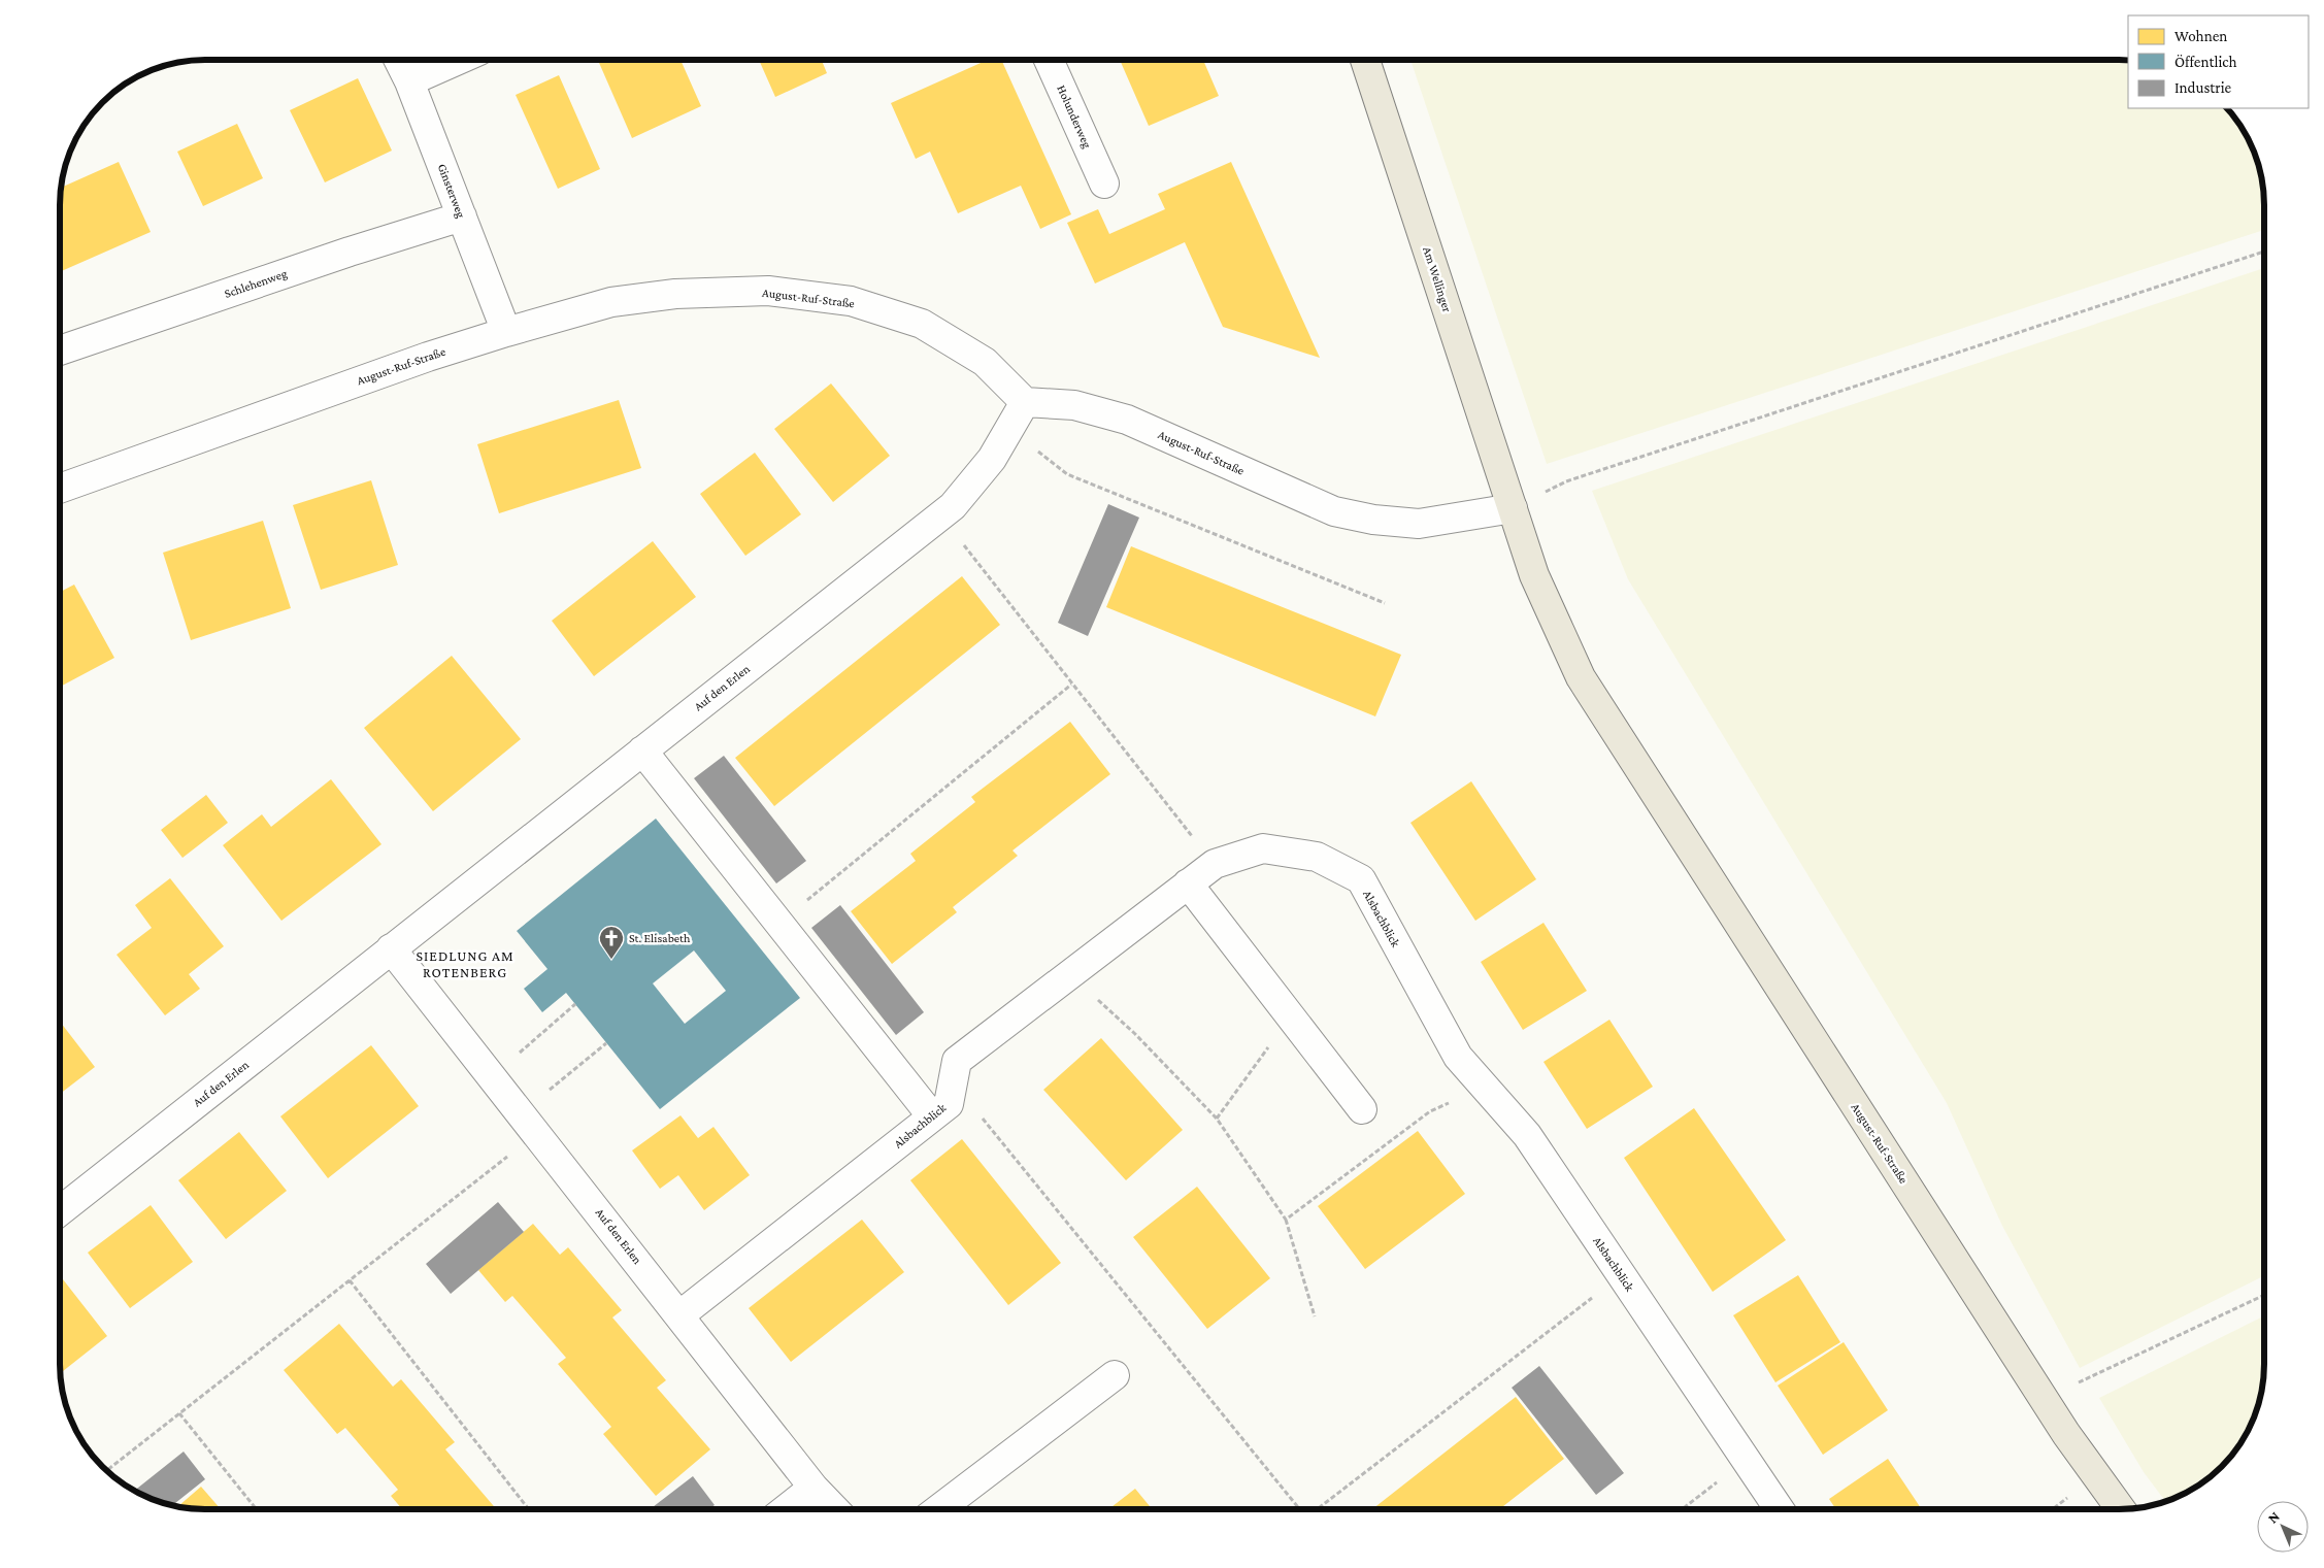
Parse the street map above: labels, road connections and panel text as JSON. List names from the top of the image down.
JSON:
{
  "streets": {
    "main road": ["Am Wellinger", "August-Ruf-Straße"],
    "street": [
      "Holunderweg",
      "Ginsterweg",
      "Schlehenweg",
      "Auf den Erlen",
      "Alsbachblick"
    ]
  },
  "crossings": [
    ["Ginsterweg", "Schlehenweg"],
    ["Ginsterweg", "August-Ruf-Straße"],
    ["Am Wellinger", "August-Ruf-Straße"],
    ["August-Ruf-Straße", "Auf den Erlen"],
    ["Auf den Erlen", "Alsbachblick"]
  ],
  "districts": ["SIEDLUNG AM ROTENBERG"],
  "places": {
    "church": ["St. Elisabeth"]
  },
  "legend": ["Wohnen", "Öffentlich", "Industrie"],
  "north": "top left"
}
